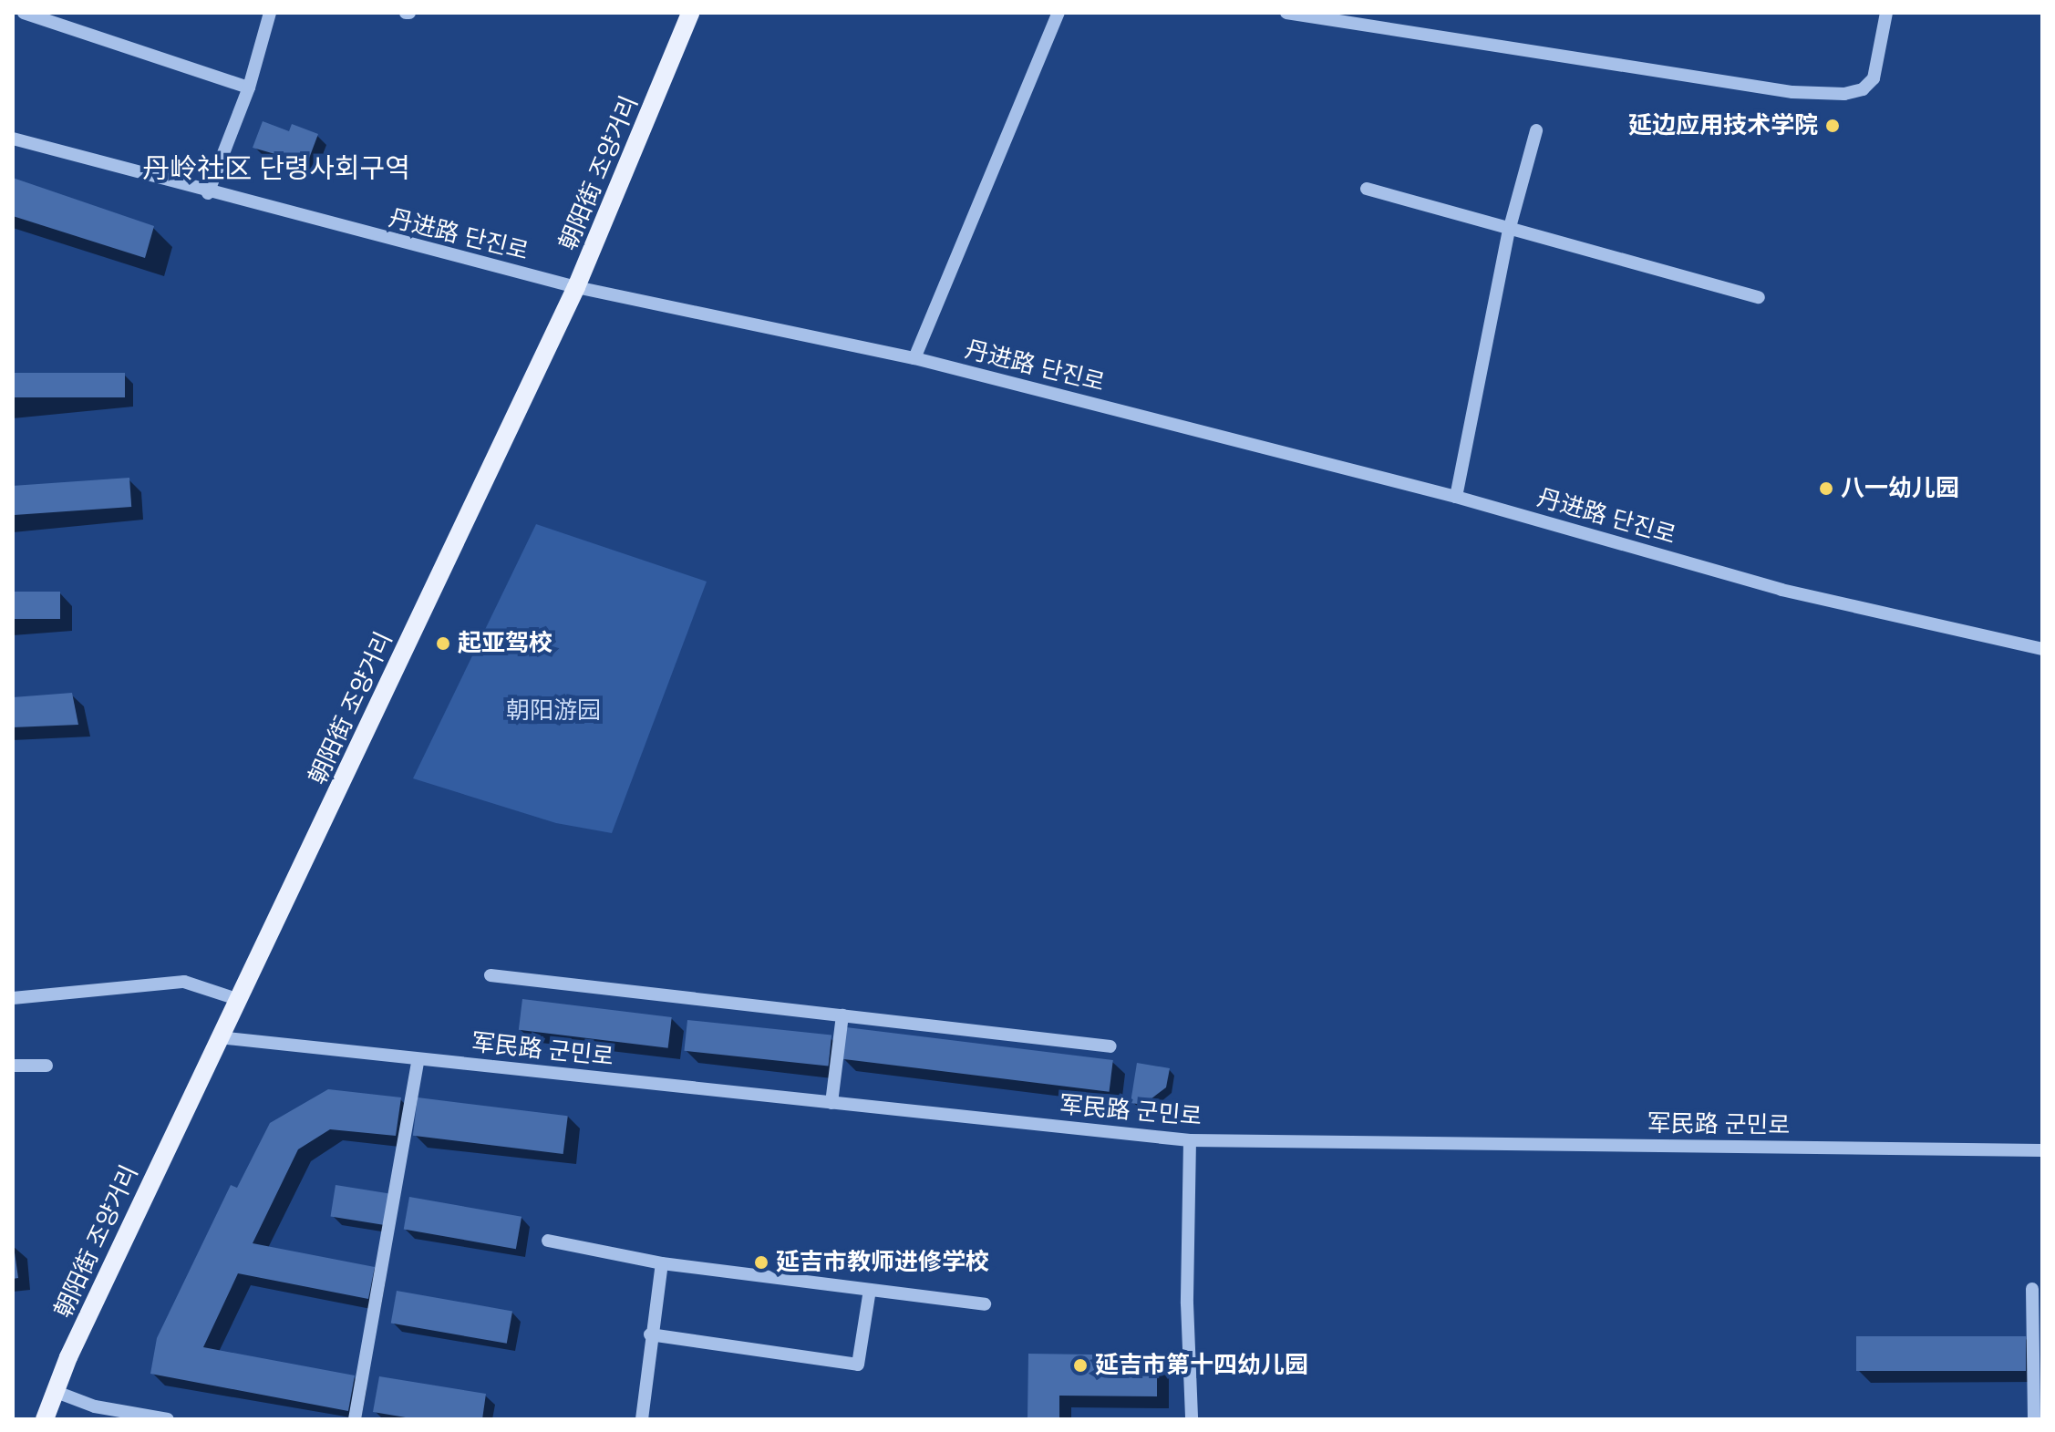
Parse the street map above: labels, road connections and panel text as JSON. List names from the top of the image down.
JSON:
{
  "streets": {
    "main road": ["朝阳街 조양거리"],
    "street": ["丹进路 단진로", "军民路 군민로"]
  },
  "crossings": [
    ["朝阳街 조양거리", "丹进路 단진로"],
    ["朝阳街 조양거리", "军民路 군민로"]
  ],
  "districts": ["丹岭社区 단령사회구역"],
  "parks": ["朝阳游园"],
  "places": [
    "延边应用技术学院",
    "八一幼儿园",
    "起亚驾校",
    "延吉市教师进修学校",
    "延吉市第十四幼儿园"
  ]
}
